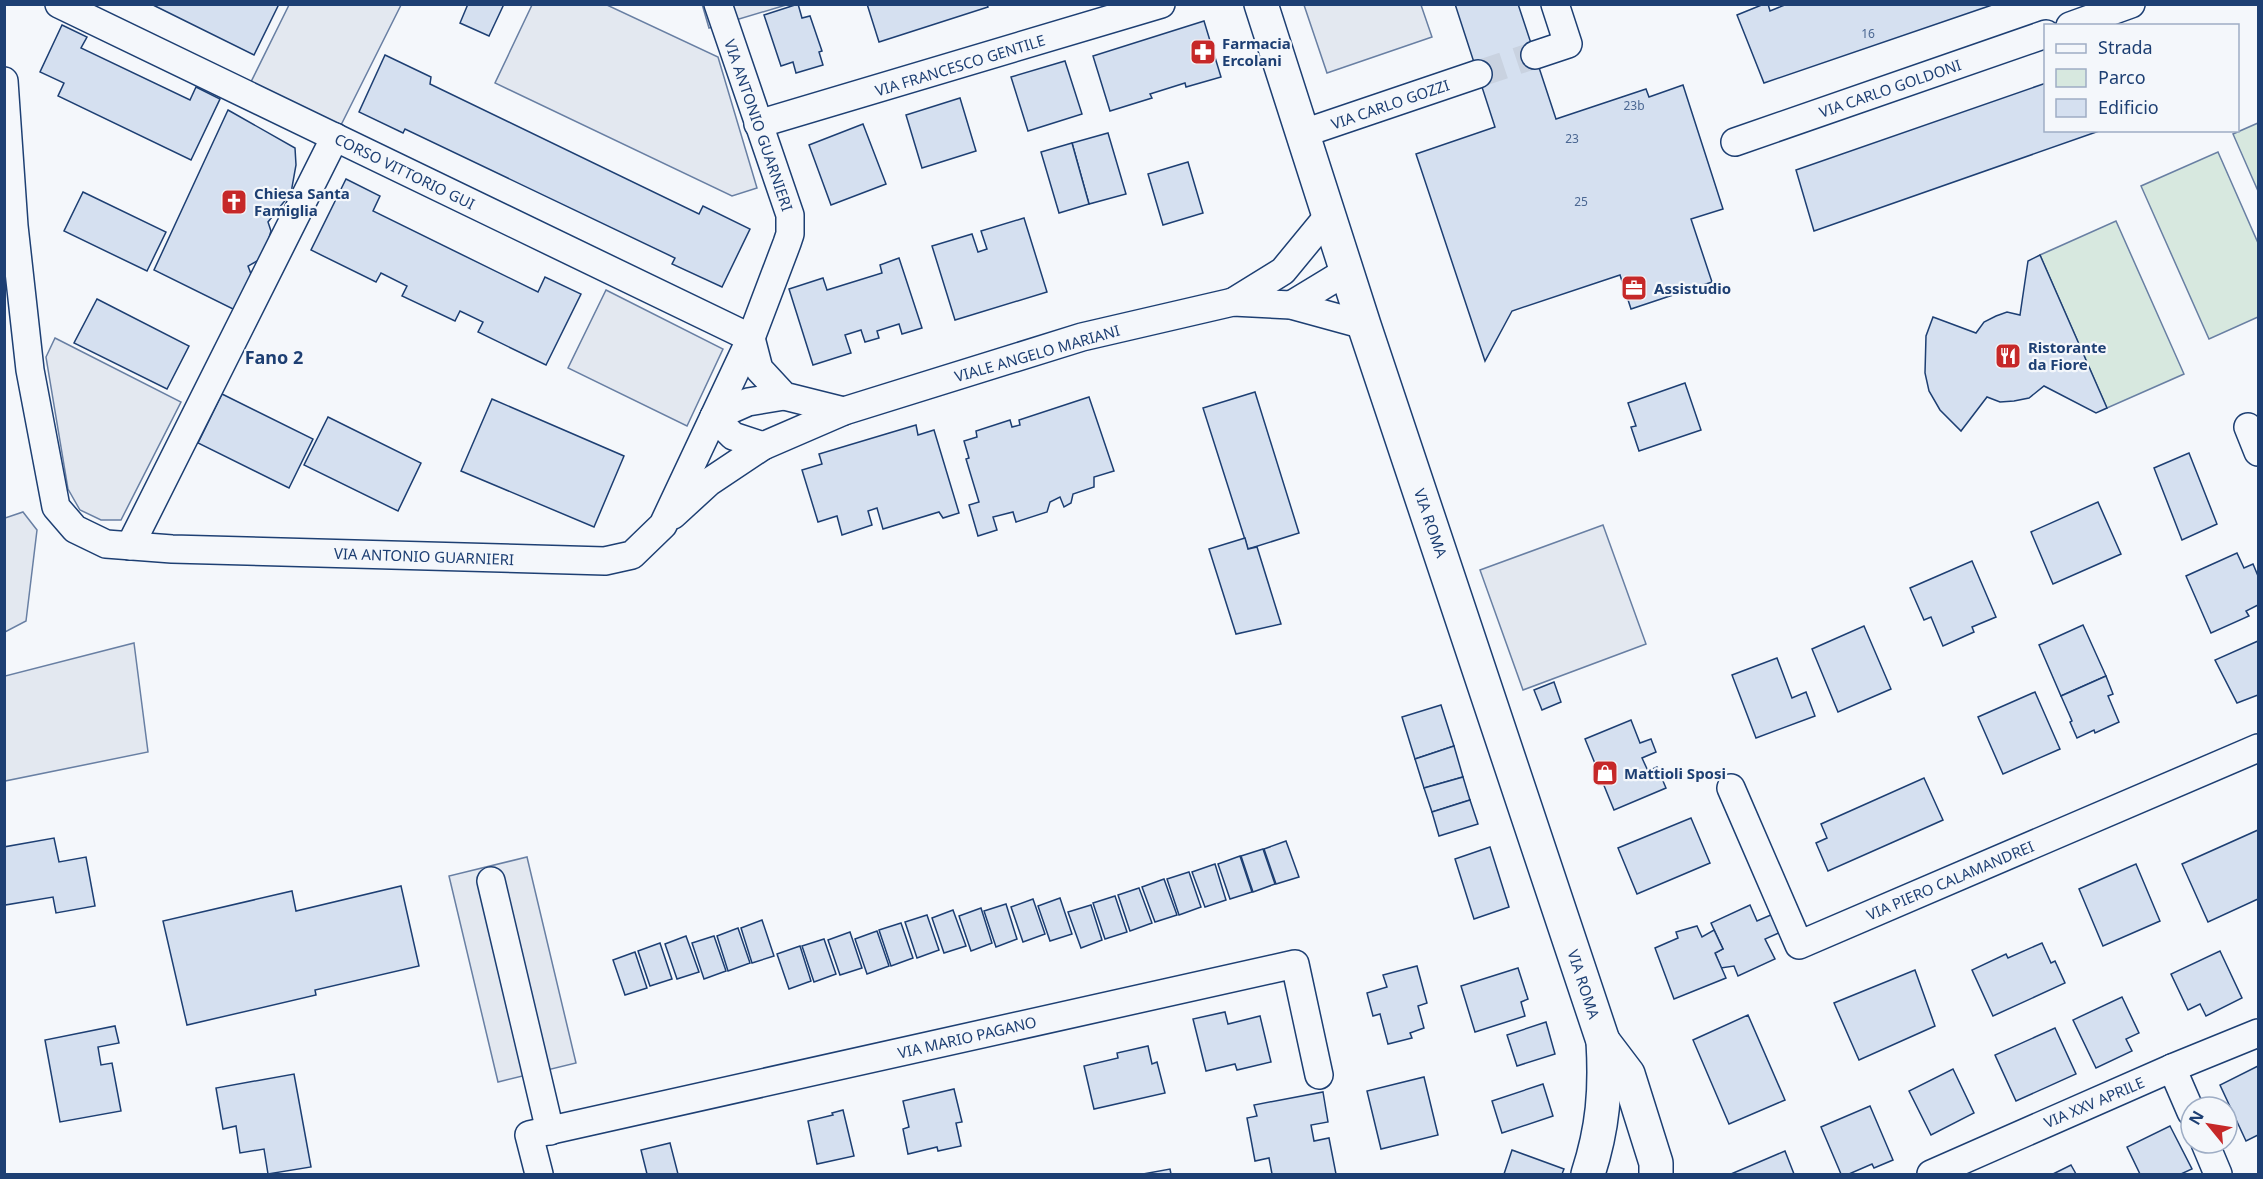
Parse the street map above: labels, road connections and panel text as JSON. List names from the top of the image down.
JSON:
{
  "streets": {
    "main road": ["VIA ROMA"],
    "street": [
      "VIA FRANCESCO GENTILE",
      "VIA CARLO GOLDONI",
      "VIA CARLO GOZZI",
      "VIA ANTONIO GUARNIERI",
      "CORSO VITTORIO GUI",
      "VIALE ANGELO MARIANI",
      "VIA PIERO CALAMANDREI",
      "VIA MARIO PAGANO",
      "VIA XXV APRILE"
    ]
  },
  "crossings": [
    ["VIA FRANCESCO GENTILE", "VIA ANTONIO GUARNIERI"],
    ["VIA CARLO GOZZI", "VIA ROMA"],
    ["VIA ANTONIO GUARNIERI", "CORSO VITTORIO GUI"],
    ["VIA ANTONIO GUARNIERI", "VIALE ANGELO MARIANI"],
    ["VIALE ANGELO MARIANI", "VIA ROMA"]
  ],
  "districts": ["Fano 2"],
  "places": {
    "pharmacy": ["Farmacia Ercolani"],
    "church": ["Chiesa Santa Famiglia"],
    "office": ["Assistudio"],
    "restaurant": ["Ristorante da Fiore"],
    "shop": ["Mattioli Sposi"]
  },
  "house_numbers": [
    "16",
    "23b",
    "23",
    "25"
  ],
  "legend": ["Strada", "Parco", "Edificio"],
  "north": "top left"
}
